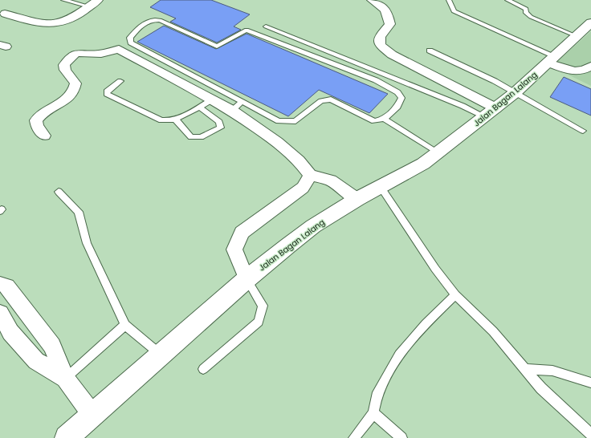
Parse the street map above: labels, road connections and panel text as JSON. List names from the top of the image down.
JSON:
{
  "streets": {
    "main road": ["Jalan Bagan Lalang"]
  }
}
